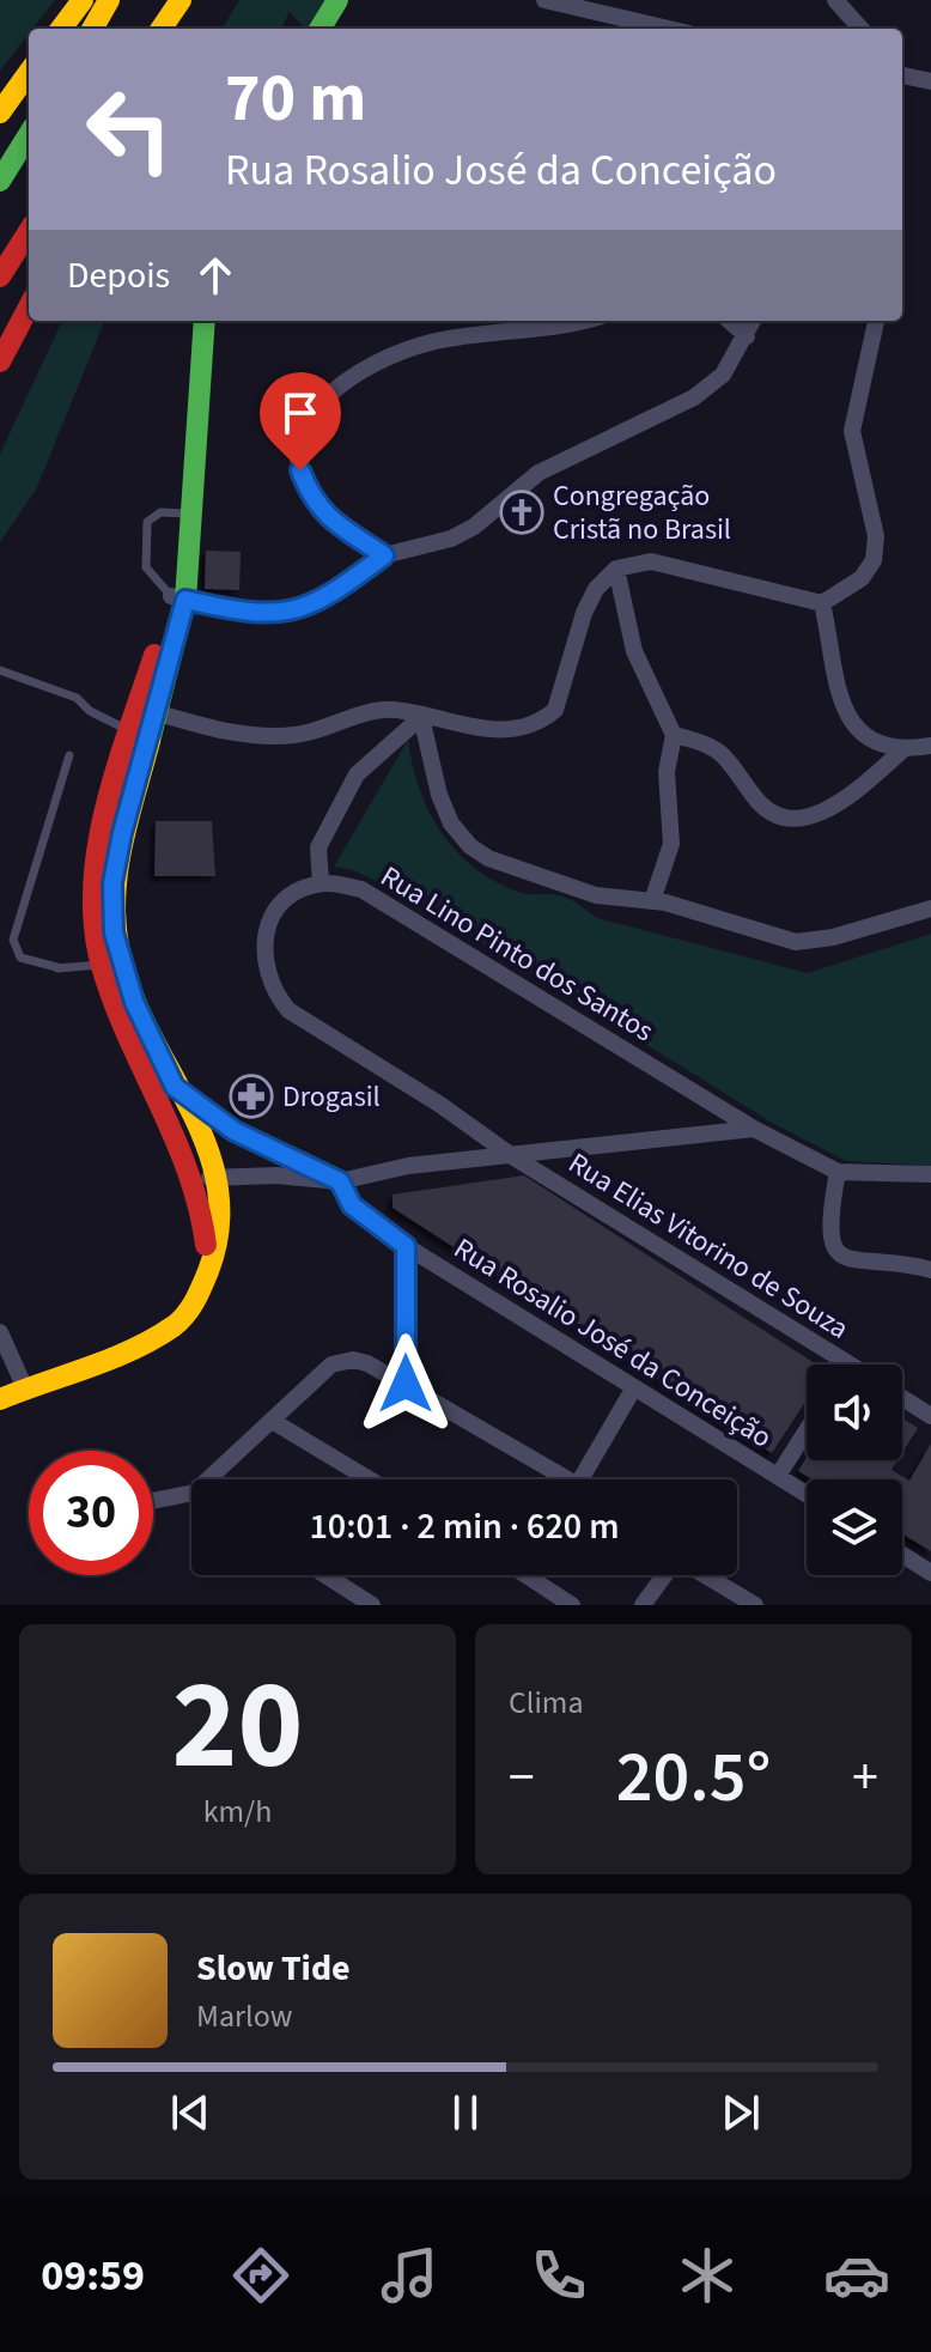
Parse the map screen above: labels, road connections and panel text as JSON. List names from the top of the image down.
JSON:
{
  "streets": {
    "street": ["Rua Lino Pinto dos Santos", "Rua Elias Vitorino de Souza", "Rua Rosalio José da Conceição"]
  },
  "places": {
    "church": ["Congregação Cristã no Brasil"],
    "pharmacy": ["Drogasil"]
  },
  "page": {
    "turn": ["70 m", "Rua Rosalio José da Conceição"],
    "then": "Depois",
    "limit": "30",
    "trip": "10:01 · 2 min · 620 m",
    "tile": [
      ["20", "km/h"],
      "Clima"
    ],
    "heat": ["−", "20.5°", "+"],
    "song": ["Slow Tide", "Marlow"],
    "tabs": "09:59"
  }
}
